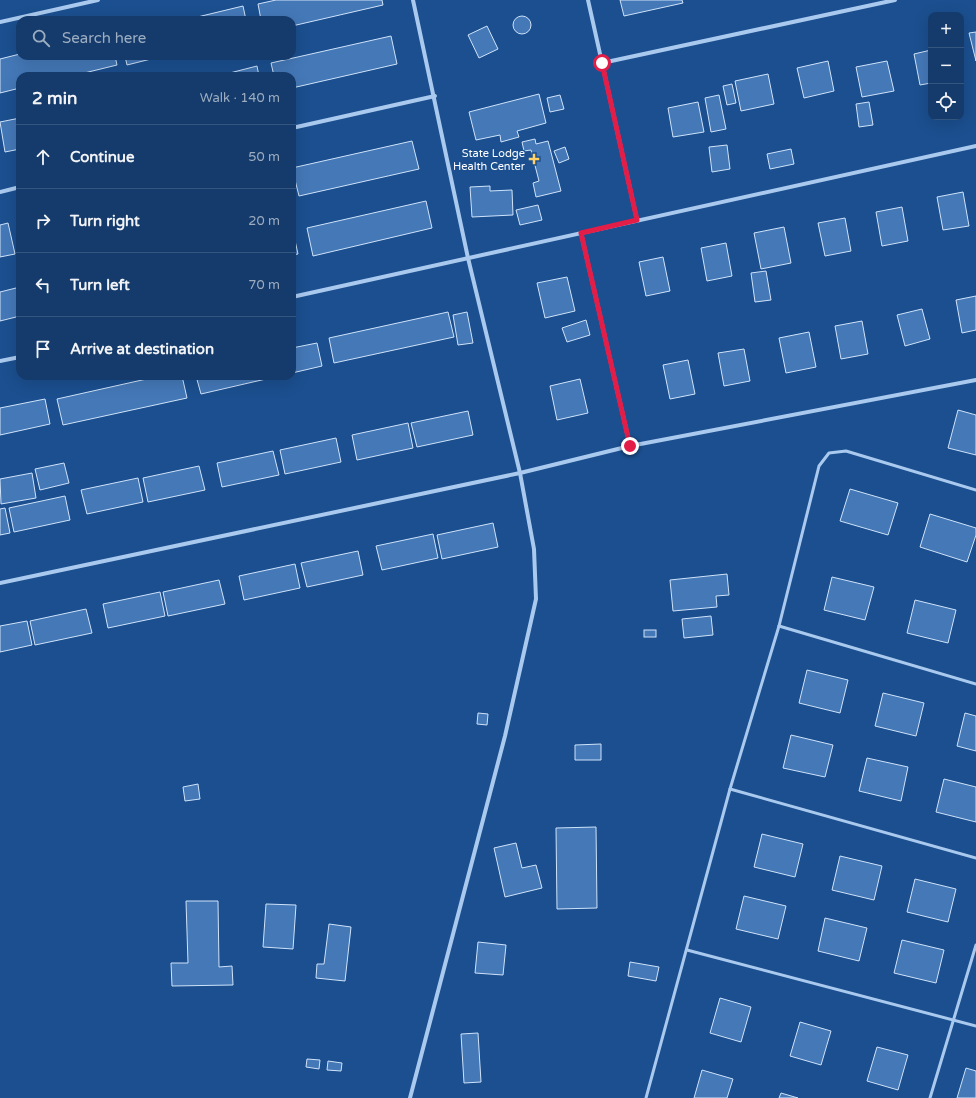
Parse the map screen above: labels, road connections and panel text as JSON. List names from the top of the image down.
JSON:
{
  "places": {
    "health": ["State Lodge Health Center"]
  },
  "page": {
    "map_buttons": ["+", "−"],
    "search": "Search here",
    "heading": ["2 min", "Walk · 140 m"],
    "list": [
      ["Continue", "50 m"],
      ["Turn right", "20 m"],
      ["Turn left", "70 m"],
      "Arrive at destination"
    ]
  }
}
